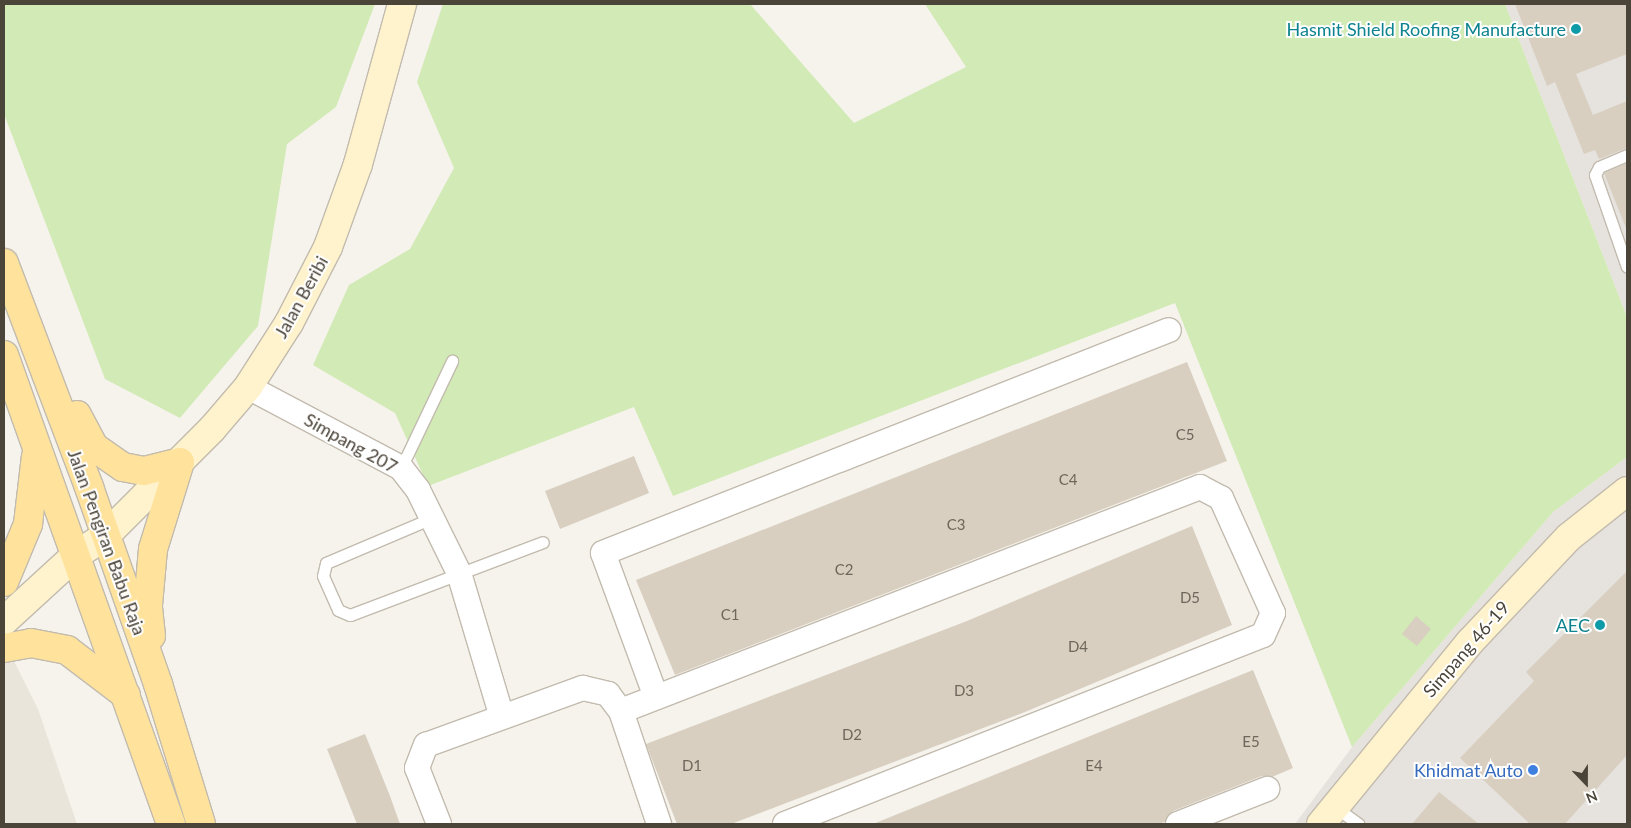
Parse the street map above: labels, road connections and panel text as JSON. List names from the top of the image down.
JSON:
{
  "streets": {
    "main road": ["Jalan Beribi", "Jalan Pengiran Babu Raja", "Simpang 46-19"],
    "street": ["Simpang 207"]
  },
  "crossings": [
    ["Jalan Beribi", "Simpang 207"],
    ["Jalan Beribi", "Jalan Pengiran Babu Raja"]
  ],
  "places": ["Hasmit Shield Roofing Manufacture", "AEC", "Khidmat Auto"],
  "house_numbers": [
    "C5",
    "C4",
    "C3",
    "C2",
    "D5",
    "C1",
    "D4",
    "D3",
    "D2",
    "E5",
    "D1",
    "E4"
  ],
  "north": "bottom"
}
